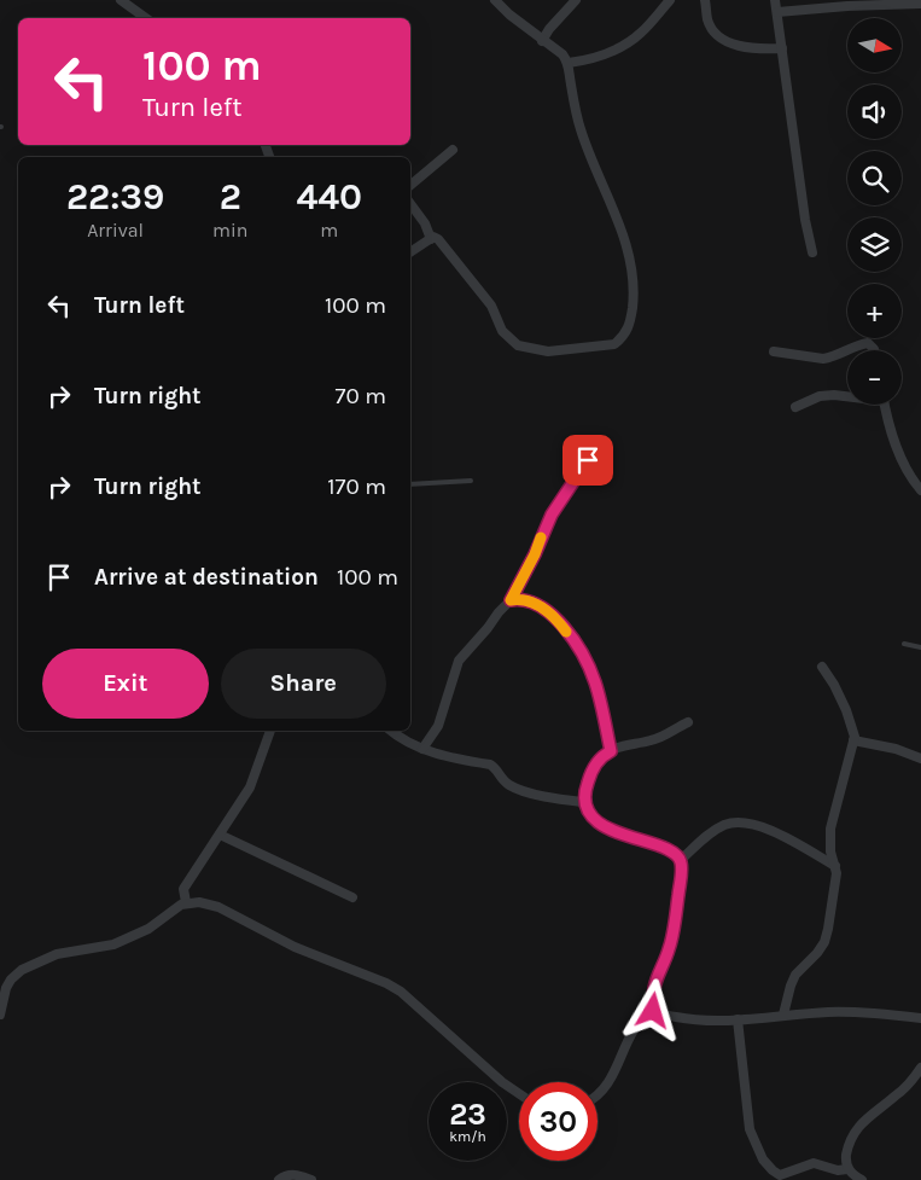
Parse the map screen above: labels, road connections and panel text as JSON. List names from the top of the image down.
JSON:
{
  "north": "right",
  "page": {
    "map_buttons": ["+", "−"],
    "turn": ["100 m", "Turn left"],
    "eta": [
      "22:39",
      "Arrival",
      "2",
      "min",
      "440",
      "m"
    ],
    "list": [
      {
        "name": "Turn left",
        "value": "100 m"
      },
      {
        "name": "Turn right",
        "value": "70 m"
      },
      {
        "name": "Turn right",
        "value": "170 m"
      },
      {
        "name": "Arrive at destination",
        "value": "100 m"
      }
    ],
    "buttons": ["Exit", "Share"],
    "speed": "23 km/h",
    "limit": "30"
  }
}
